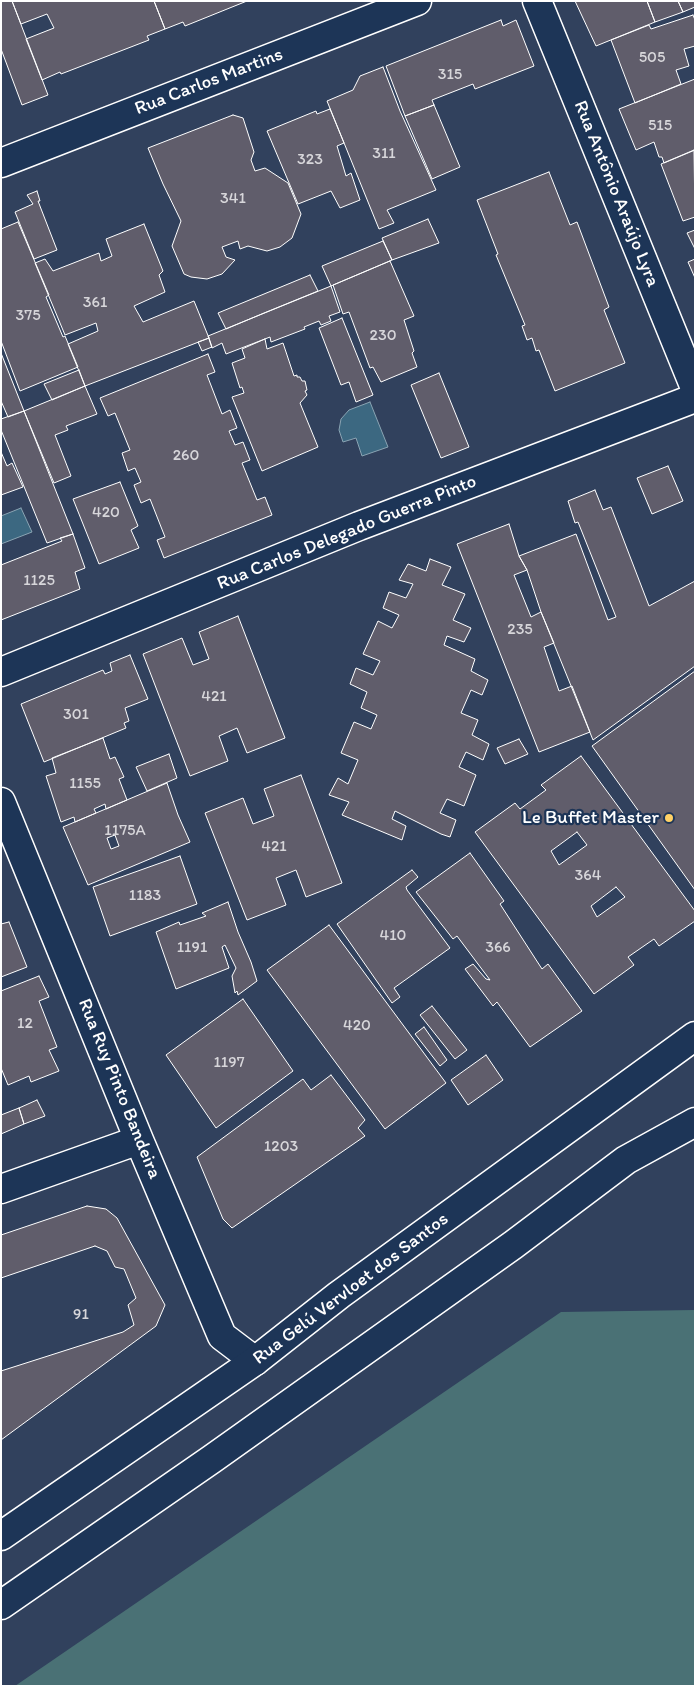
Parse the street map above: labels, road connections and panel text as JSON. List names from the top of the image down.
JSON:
{
  "streets": {
    "street": [
      "Rua Carlos Martins",
      "Rua Antônio Araújo Lyra",
      "Rua Carlos Delegado Guerra Pinto",
      "Rua Ruy Pinto Bandeira",
      "Rua Gelú Vervloet dos Santos"
    ]
  },
  "crossings": [
    ["Rua Ruy Pinto Bandeira", "Rua Gelú Vervloet dos Santos"]
  ],
  "places": ["Le Buffet Master"],
  "house_numbers": [
    "505",
    "315",
    "515",
    "311",
    "323",
    "341",
    "361",
    "375",
    "230",
    "260",
    "420",
    "1125",
    "235",
    "421",
    "301",
    "1155",
    "1175A",
    "421",
    "364",
    "1183",
    "410",
    "1191",
    "366",
    "12",
    "420",
    "1197",
    "1203",
    "91"
  ]
}
